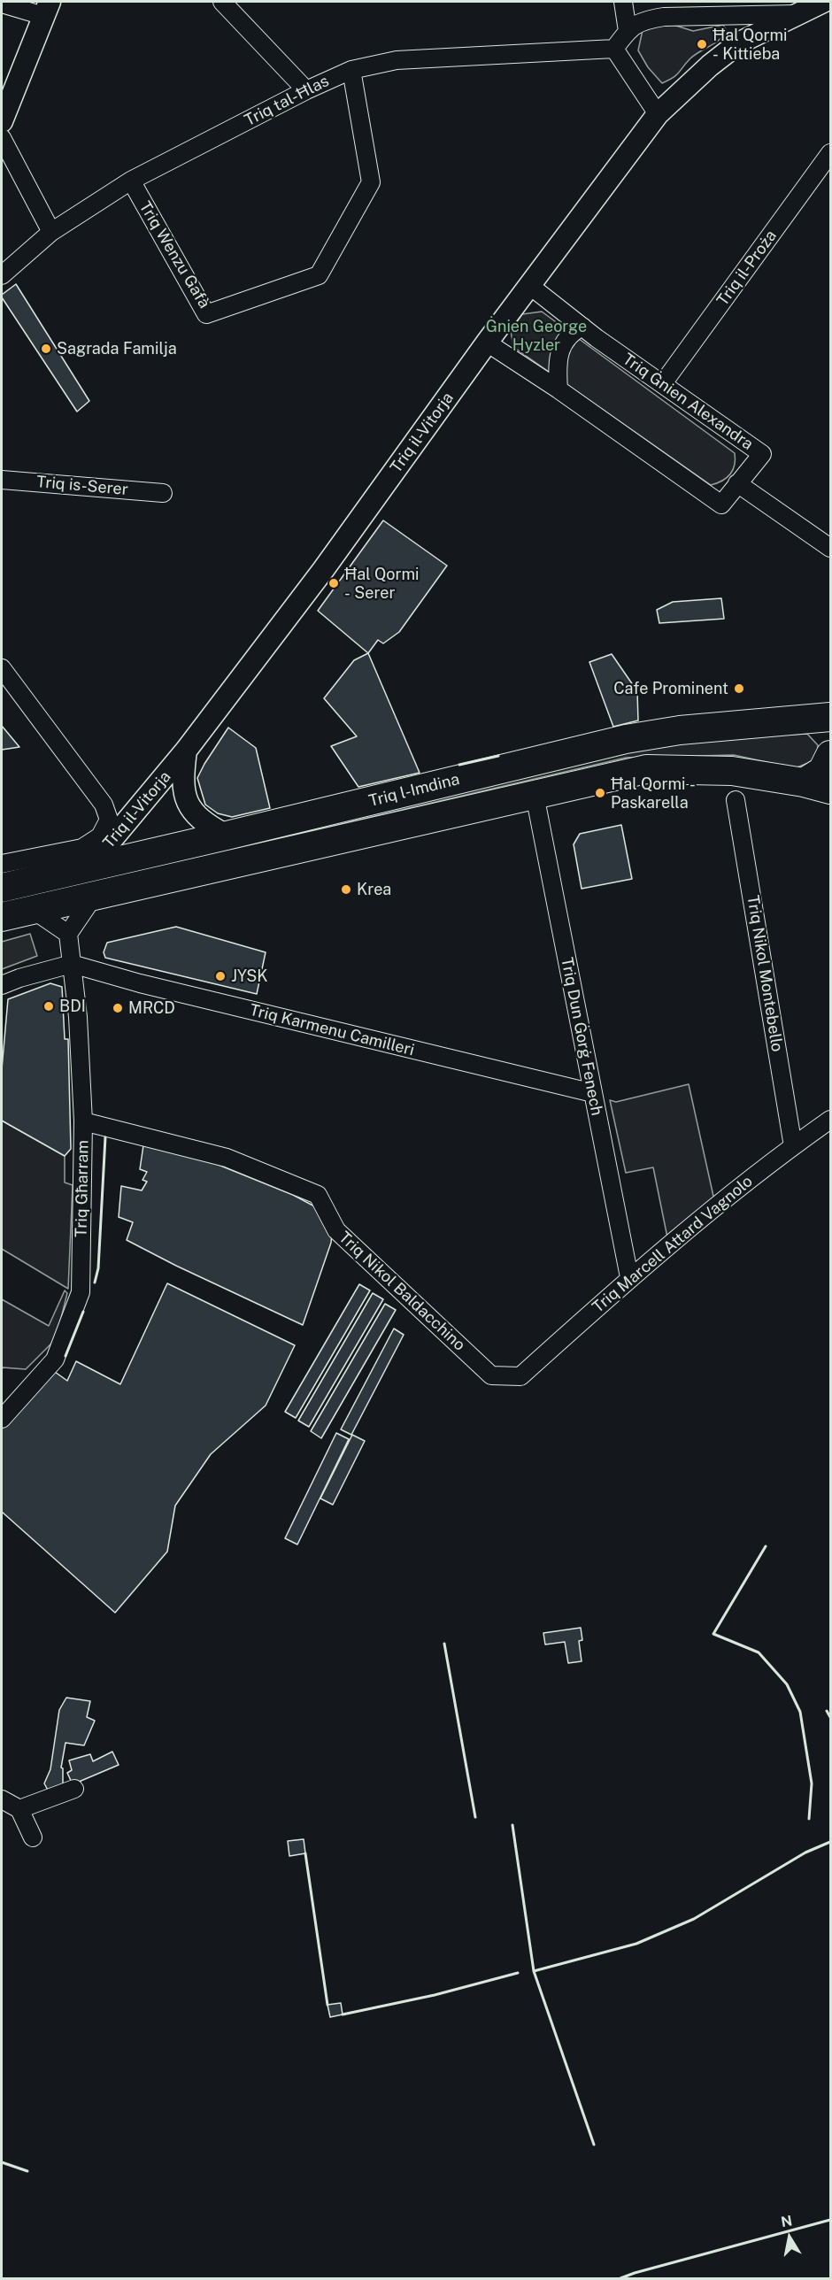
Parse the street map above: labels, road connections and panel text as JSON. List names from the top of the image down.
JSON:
{
  "streets": {
    "highway": ["Triq l-Imdina"],
    "street": [
      "Triq tal-Ħlas",
      "Triq Wenzu Gafà",
      "Triq il-Proża",
      "Triq Ġnien Alexandra",
      "Triq il-Vitorja",
      "Triq is-Serer",
      "Triq Nikol Montebello",
      "Triq Karmenu Camilleri",
      "Triq Dun Ġorġ Fenech",
      "Triq Għarram",
      "Triq Marcell Attard Vagnolo",
      "Triq Nikol Baldacchino"
    ]
  },
  "crossings": [
    ["Triq tal-Ħlas", "Triq Wenzu Gafà"],
    ["Triq tal-Ħlas", "Triq il-Vitorja"],
    ["Triq il-Proża", "Triq Ġnien Alexandra"],
    ["Triq Ġnien Alexandra", "Triq il-Vitorja"],
    ["Triq il-Vitorja", "Triq l-Imdina"],
    ["Triq l-Imdina", "Triq Dun Ġorġ Fenech"],
    ["Triq Nikol Montebello", "Triq Marcell Attard Vagnolo"],
    ["Triq Karmenu Camilleri", "Triq Dun Ġorġ Fenech"],
    ["Triq Karmenu Camilleri", "Triq Għarram"],
    ["Triq Dun Ġorġ Fenech", "Triq Marcell Attard Vagnolo"],
    ["Triq Għarram", "Triq Nikol Baldacchino"],
    ["Triq Marcell Attard Vagnolo", "Triq Nikol Baldacchino"]
  ],
  "parks": ["Ġnien George Hyzler"],
  "places": [
    "Ħal Qormi - Kittieba",
    "Sagrada Familja",
    "Ħal Qormi - Serer",
    "Cafe Prominent",
    "Ħal Qormi - Paskarella",
    "Krea",
    "JYSK",
    "BDI",
    "MRCD"
  ],
  "north": "top"
}
